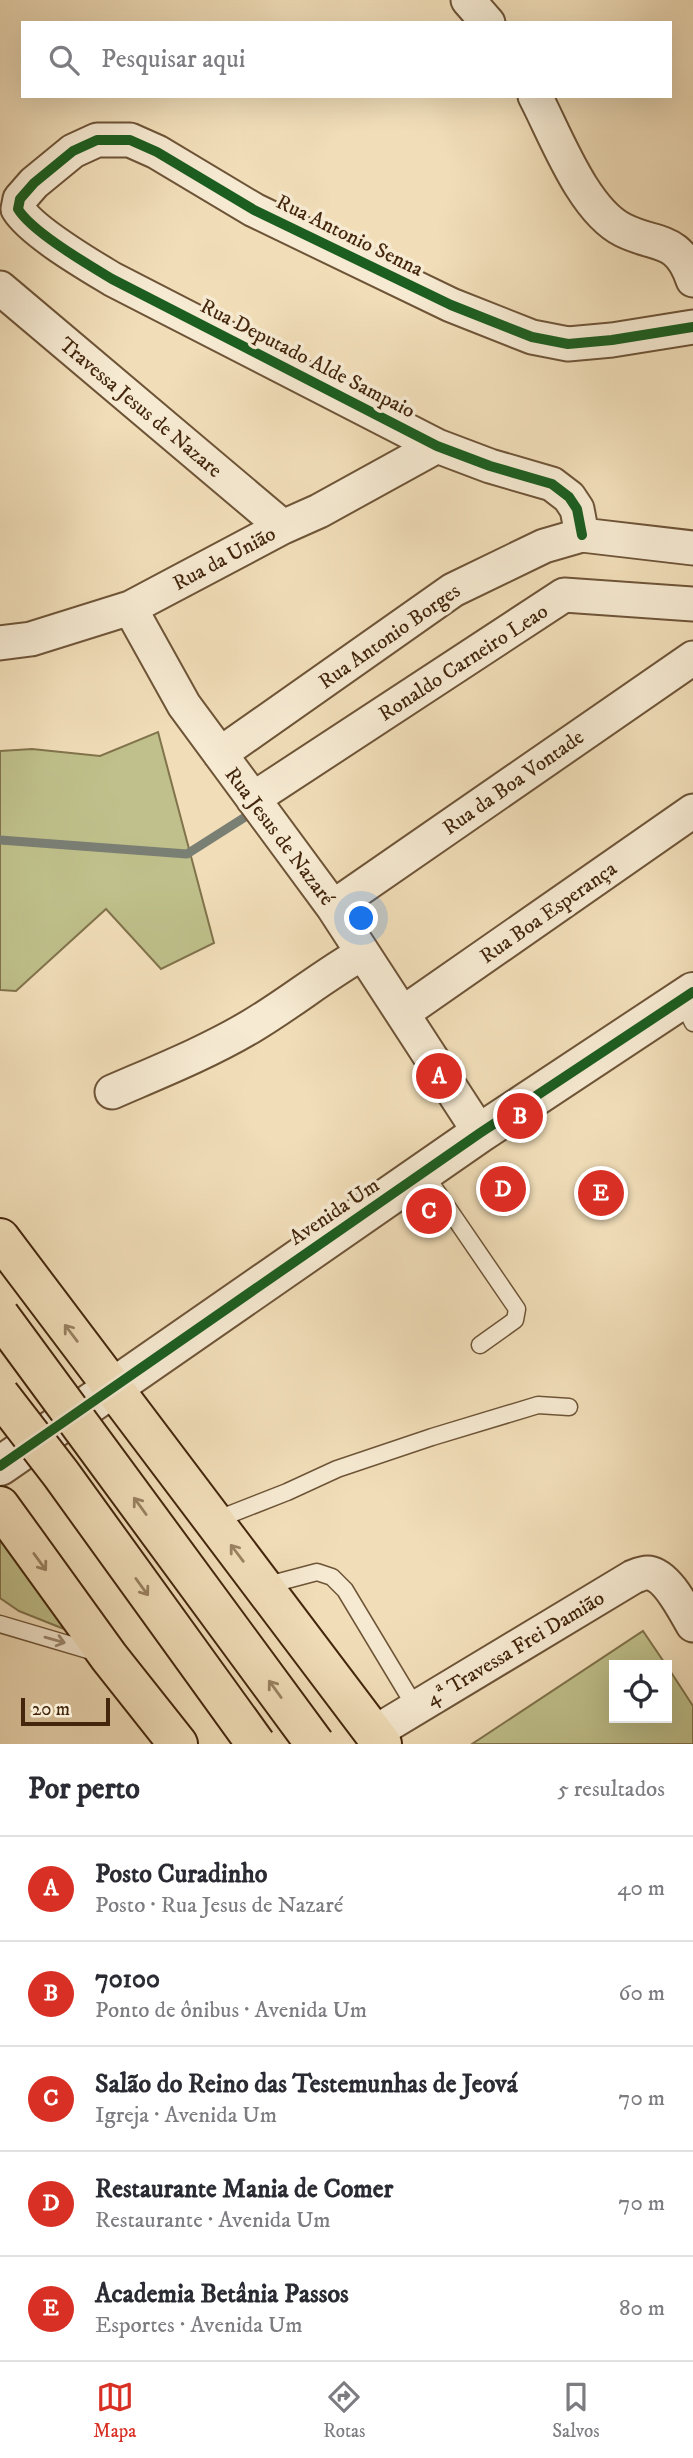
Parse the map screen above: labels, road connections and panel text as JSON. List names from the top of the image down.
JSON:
{
  "streets": {
    "street": [
      "Rua Antonio Senna",
      "Rua Deputado Alde Sampaio",
      "Travessa Jesus de Nazare",
      "Rua da União",
      "Rua Antonio Borges",
      "Ronaldo Carneiro Leao",
      "Rua da Boa Vontade",
      "Rua Jesus de Nazaré",
      "Rua Boa Esperança",
      "Avenida Um",
      "4ª Travessa Frei Damião"
    ]
  },
  "crossings": [
    ["Rua Antonio Senna", "Rua Deputado Alde Sampaio"],
    ["Rua Deputado Alde Sampaio", "Rua da União"],
    ["Rua Deputado Alde Sampaio", "Rua Antonio Borges"],
    ["Travessa Jesus de Nazare", "Rua da União"],
    ["Rua da União", "Rua Jesus de Nazaré"],
    ["Rua Antonio Borges", "Rua Jesus de Nazaré"],
    ["Ronaldo Carneiro Leao", "Rua Jesus de Nazaré"],
    ["Rua da Boa Vontade", "Rua Jesus de Nazaré"],
    ["Rua Jesus de Nazaré", "Rua Boa Esperança"],
    ["Rua Jesus de Nazaré", "Avenida Um"]
  ],
  "scale_bar": "20 m",
  "page": {
    "search": "Pesquisar aqui",
    "pins": [
      "A",
      "B",
      "D",
      "E",
      "C"
    ],
    "scale": "20 m",
    "heading": ["Por perto", "5 resultados"],
    "list": [
      {
        "mark": "A",
        "name": "Posto Curadinho",
        "note": "Posto · Rua Jesus de Nazaré",
        "value": "40 m"
      },
      {
        "mark": "B",
        "name": "70100",
        "note": "Ponto de ônibus · Avenida Um",
        "value": "60 m"
      },
      {
        "mark": "C",
        "name": "Salão do Reino das Testemunhas de Jeová",
        "note": "Igreja · Avenida Um",
        "value": "70 m"
      },
      {
        "mark": "D",
        "name": "Restaurante Mania de Comer",
        "note": "Restaurante · Avenida Um",
        "value": "70 m"
      },
      {
        "mark": "E",
        "name": "Academia Betânia Passos",
        "note": "Esportes · Avenida Um",
        "value": "80 m"
      }
    ],
    "nav": ["Mapa", "Rotas", "Salvos"]
  }
}
